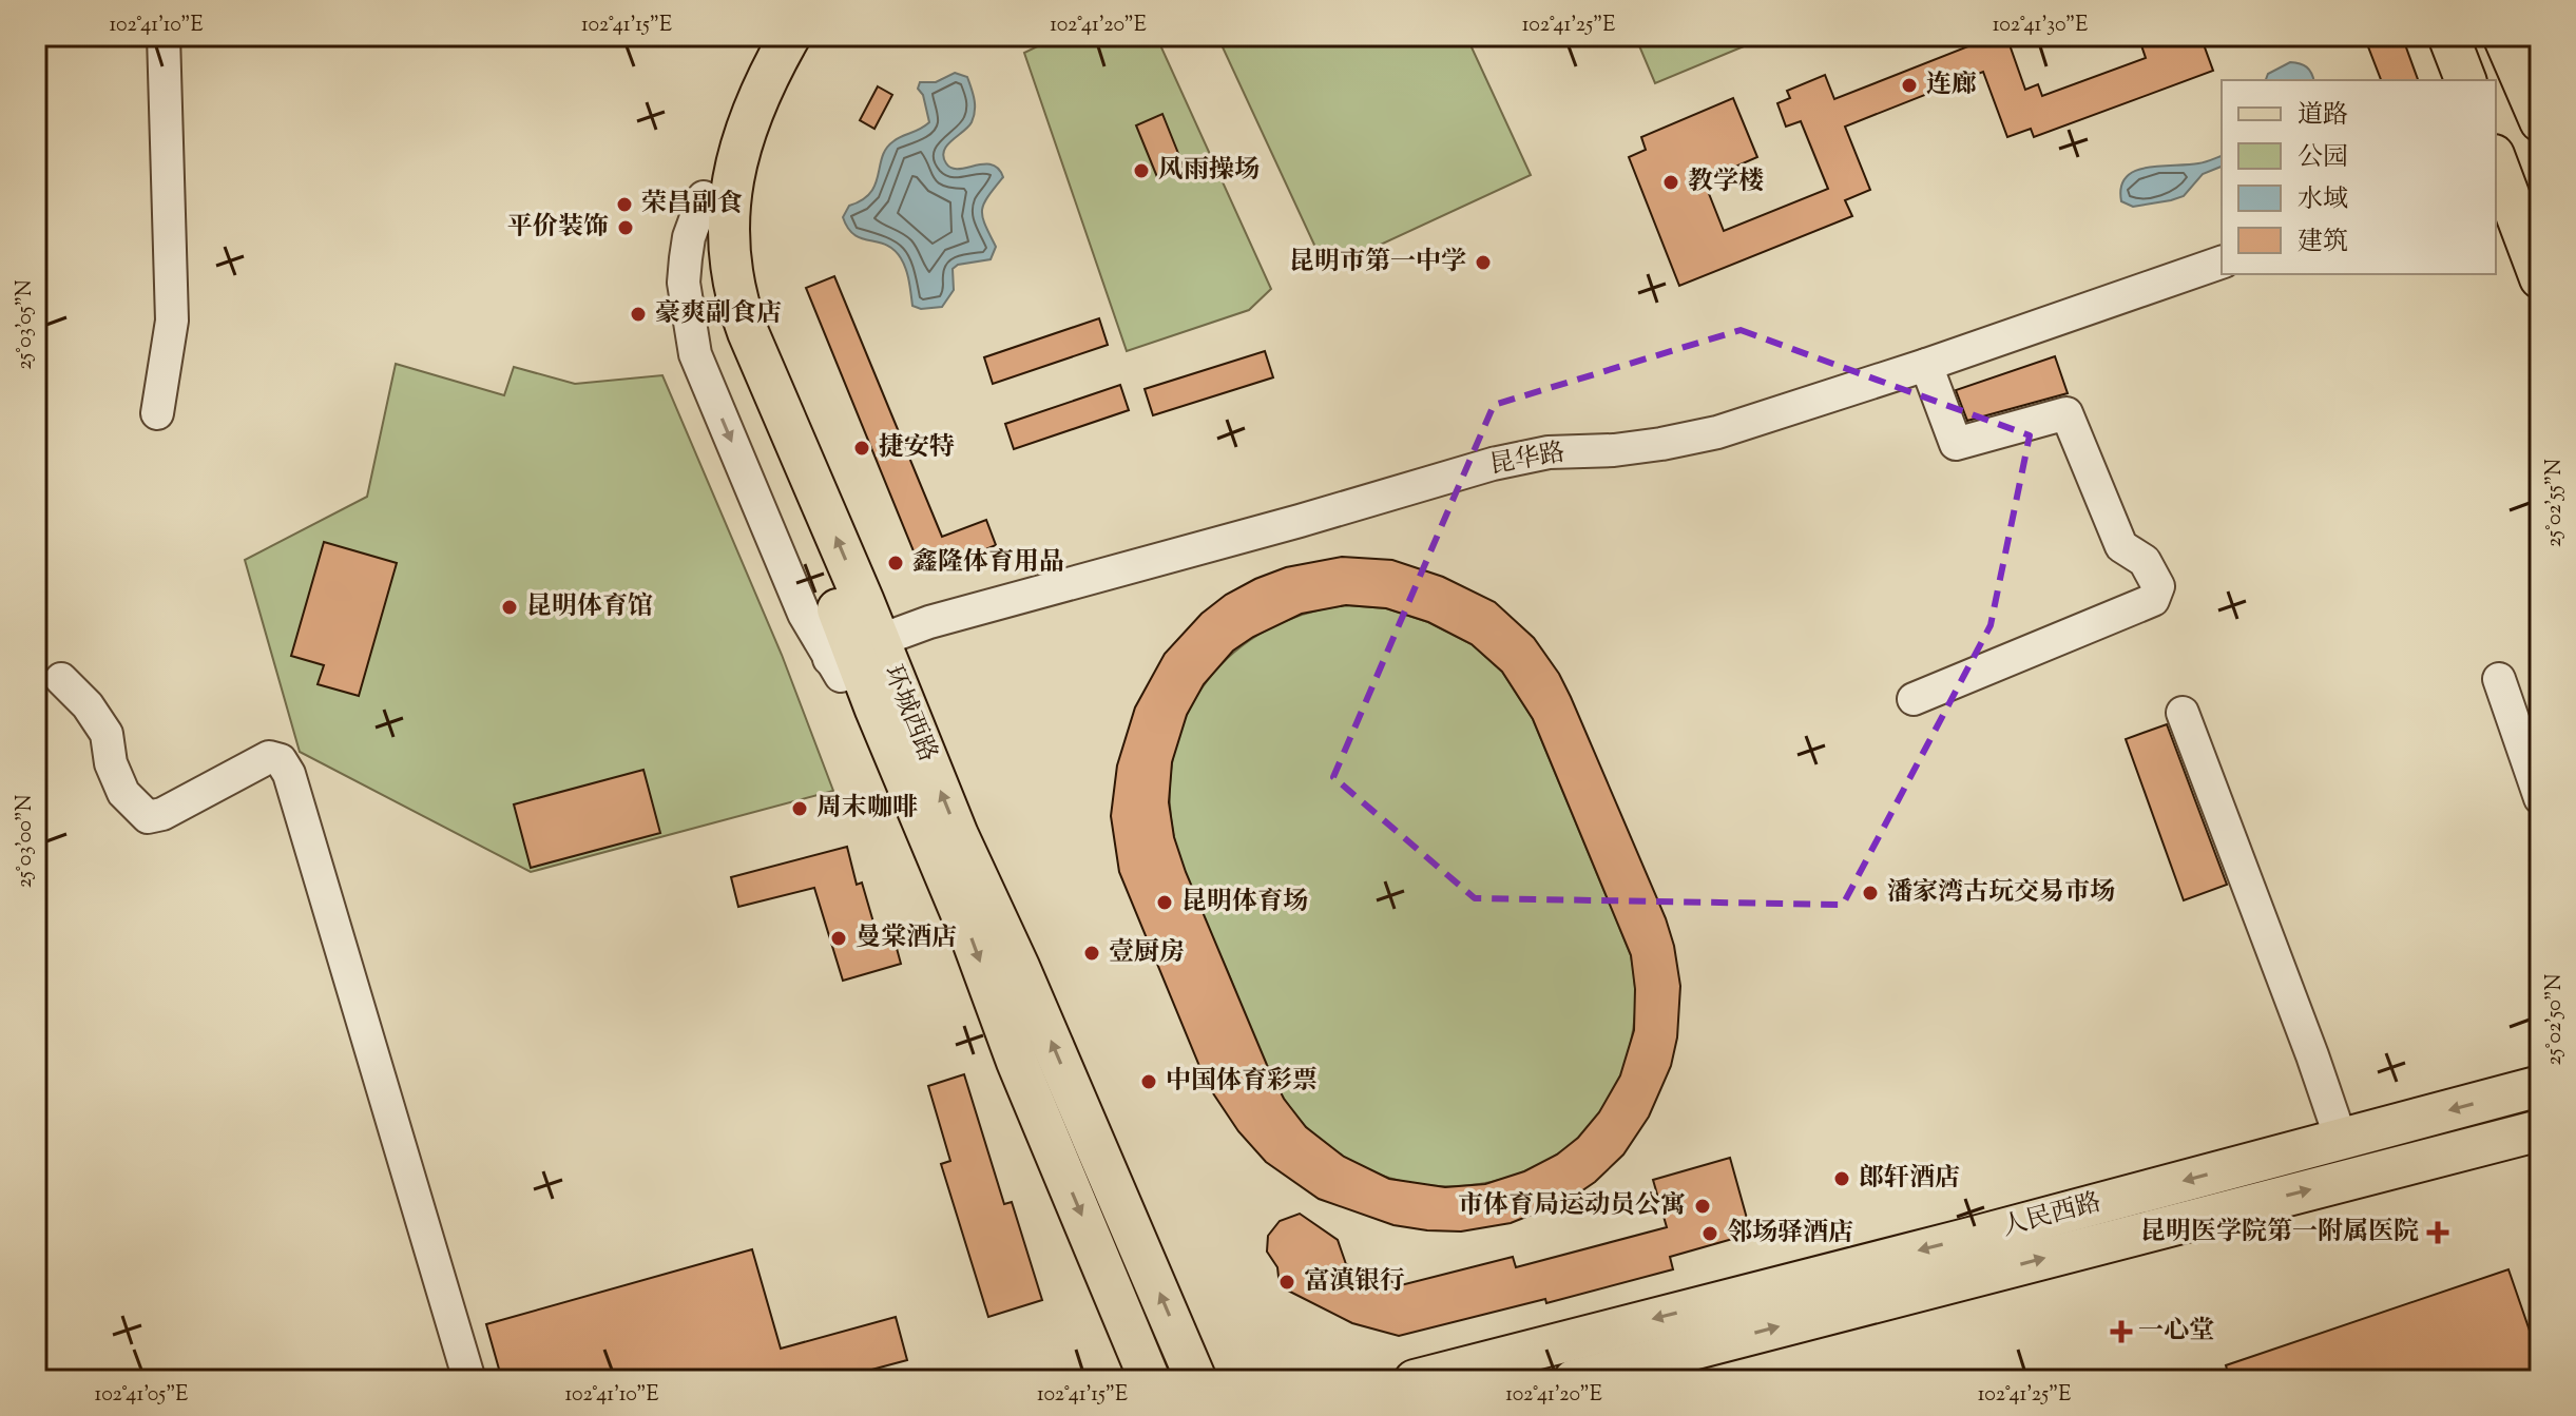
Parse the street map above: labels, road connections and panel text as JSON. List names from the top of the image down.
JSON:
{
  "streets": {
    "main road": ["环城西路", "人民西路"],
    "street": ["昆华路"]
  },
  "crossings": [
    ["昆华路", "环城西路"]
  ],
  "places": {
    "other": [
      "连廊",
      "风雨操场",
      "教学楼",
      "荣昌副食",
      "平价装饰",
      "昆明市第一中学",
      "豪爽副食店",
      "捷安特",
      "鑫隆体育用品",
      "昆明体育馆",
      "周末咖啡",
      "潘家湾古玩交易市场",
      "昆明体育场",
      "曼棠酒店",
      "壹厨房",
      "中国体育彩票",
      "郎轩酒店",
      "市体育局运动员公寓",
      "邻场驿酒店",
      "富滇银行"
    ],
    "health": ["昆明医学院第一附属医院", "一心堂"]
  },
  "legend": [
    "道路",
    "公园",
    "水域",
    "建筑"
  ],
  "coordinates": [
    "102°41'10\"E",
    "102°41'15\"E",
    "102°41'20\"E",
    "102°41'25\"E",
    "102°41'30\"E",
    "25°03'05\"N",
    "25°02'55\"N",
    "25°03'00\"N",
    "25°02'50\"N",
    "102°41'05\"E"
  ]
}
